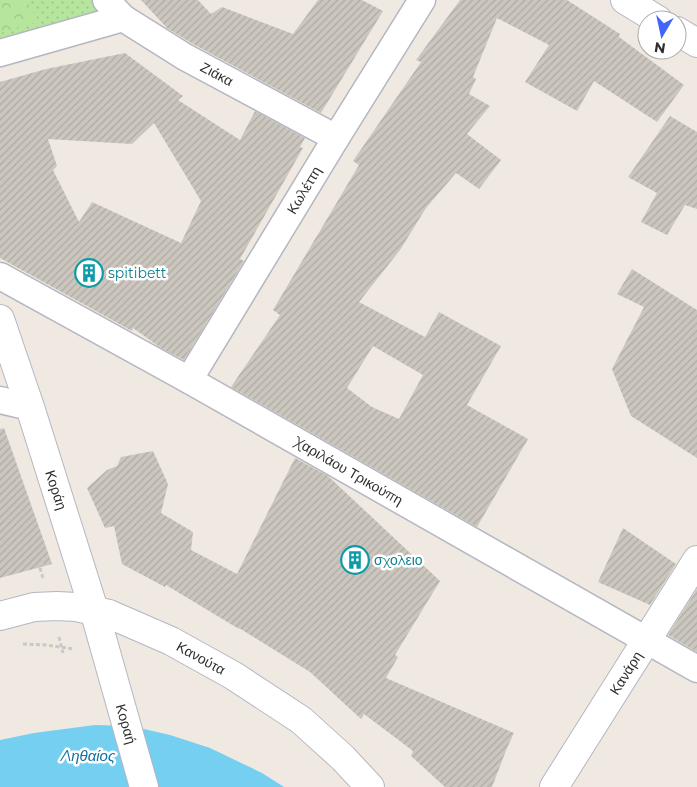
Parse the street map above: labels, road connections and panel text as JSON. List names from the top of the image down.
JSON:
{
  "streets": {
    "street": [
      "Ζιάκα",
      "Κωλέττη",
      "Χαριλάου Τρικούπη",
      "Κοράη",
      "Κανούτα",
      "Κανάρη",
      "Κοραή"
    ]
  },
  "crossings": [
    ["Ζιάκα", "Κωλέττη"],
    ["Κωλέττη", "Χαριλάου Τρικούπη"],
    ["Χαριλάου Τρικούπη", "Κανάρη"],
    ["Κοράη", "Κανούτα"],
    ["Κοράη", "Κοραή"]
  ],
  "water": ["Ληθαίος"],
  "places": {
    "building": ["spitibett", "σχολειο"]
  },
  "north": "bottom"
}
